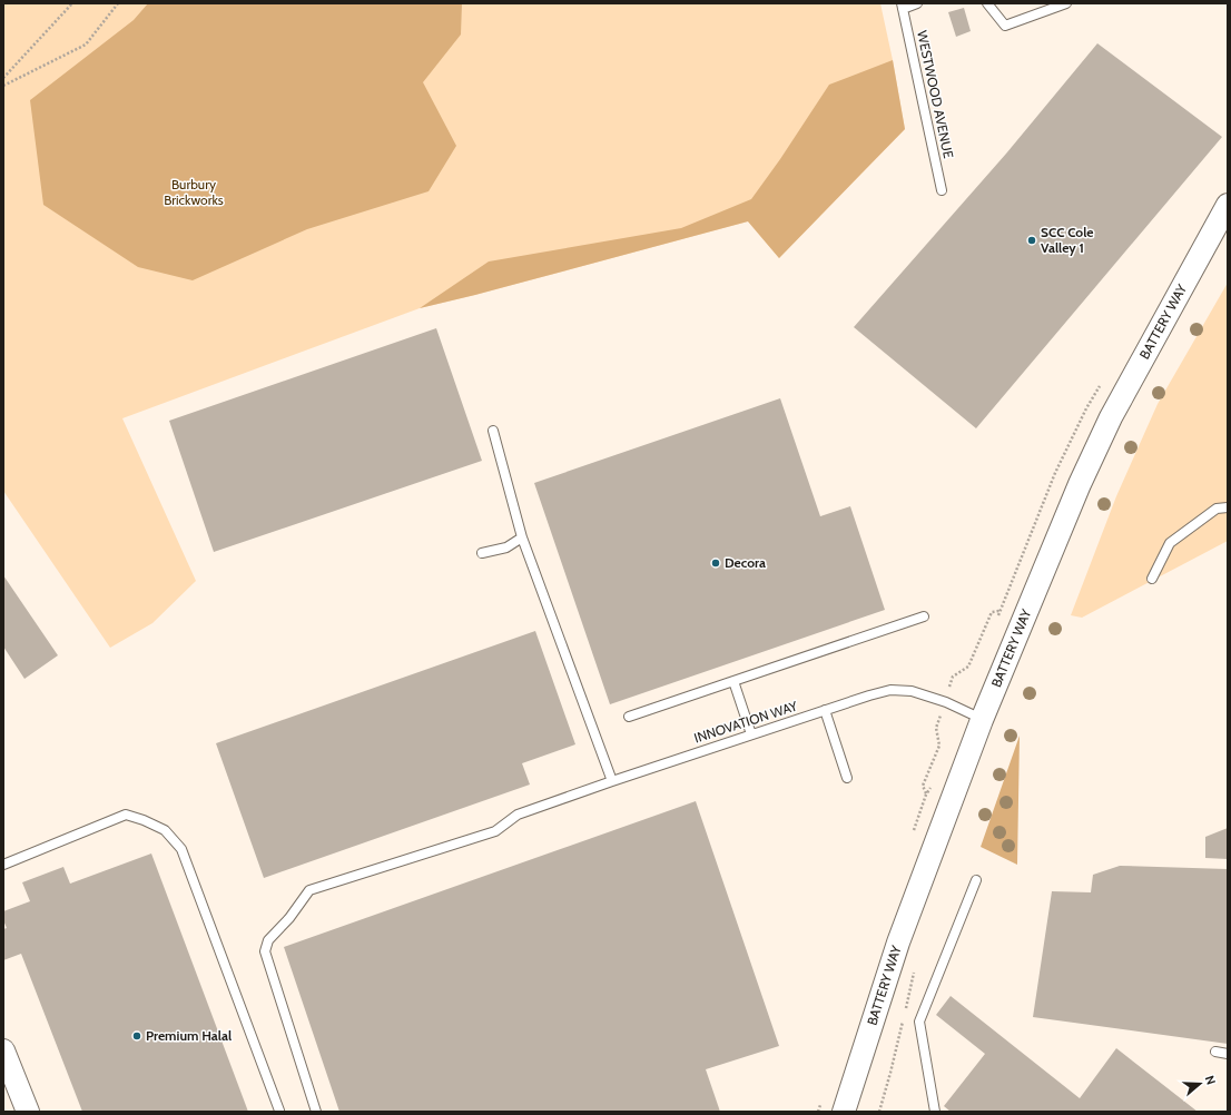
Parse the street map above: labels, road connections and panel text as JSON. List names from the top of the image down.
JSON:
{
  "streets": {
    "street": ["BATTERY WAY"],
    "lane": ["WESTWOOD AVENUE", "INNOVATION WAY"]
  },
  "crossings": [
    ["BATTERY WAY", "INNOVATION WAY"]
  ],
  "parks": ["Burbury Brickworks"],
  "places": ["SCC Cole Valley 1", "Decora", "Premium Halal"],
  "north": "right"
}
